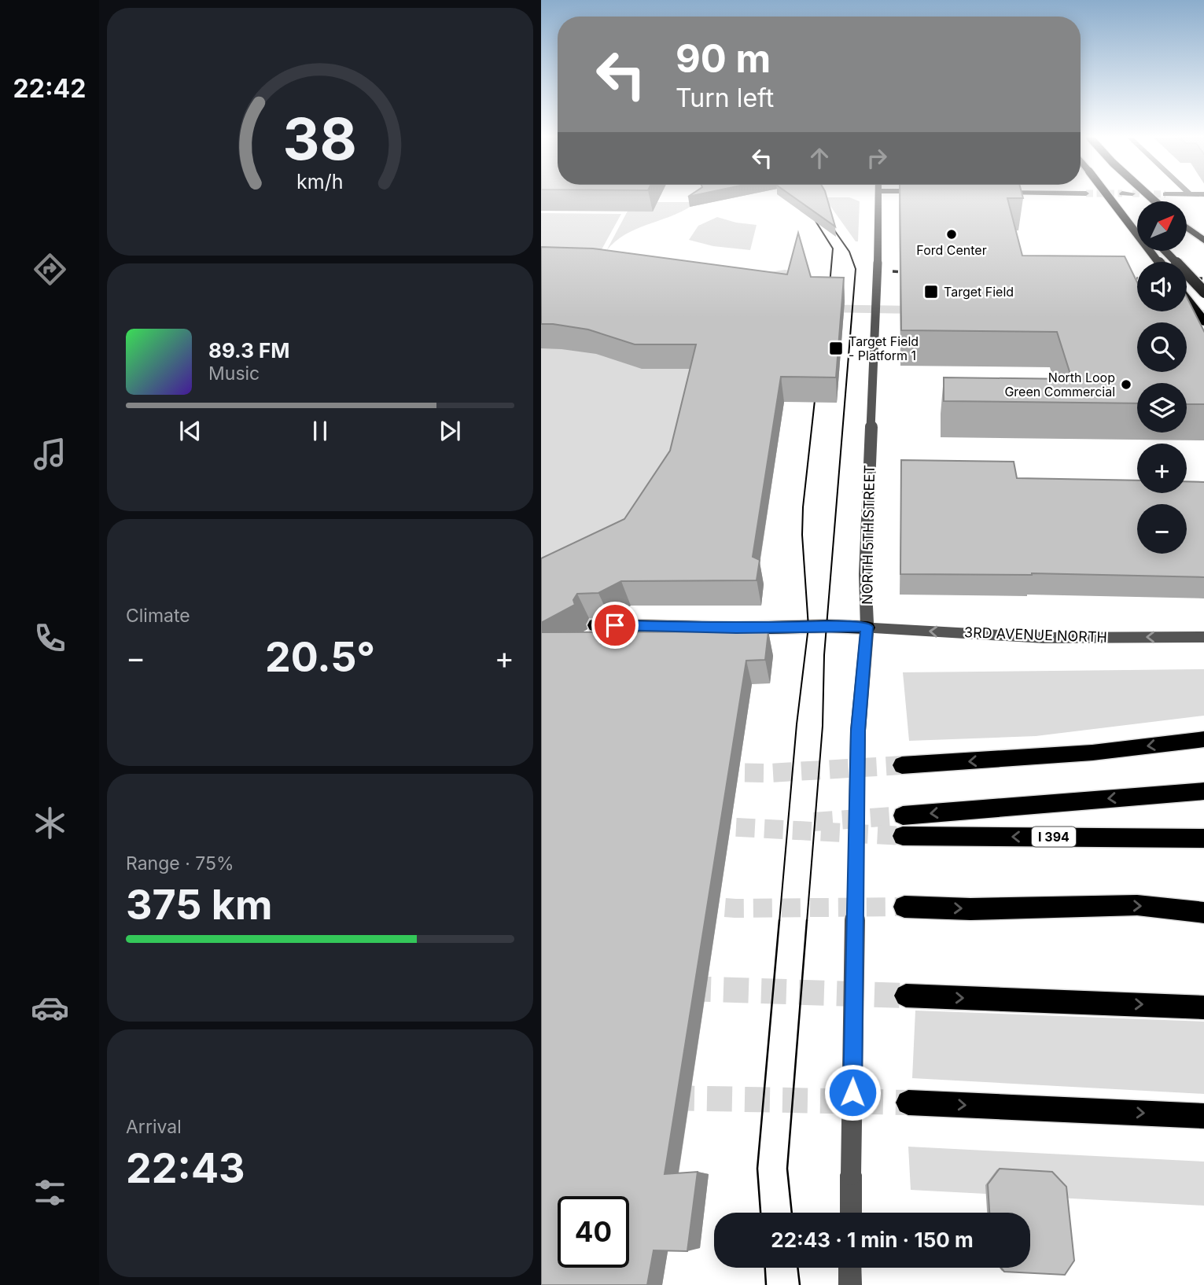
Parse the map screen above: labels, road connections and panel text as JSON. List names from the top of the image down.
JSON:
{
  "streets": {
    "highway": ["I 394"],
    "street": ["NORTH 5TH STREET", "3RD AVENUE NORTH"]
  },
  "crossings": [
    ["NORTH 5TH STREET", "3RD AVENUE NORTH"]
  ],
  "one_way": ["3RD AVENUE NORTH"],
  "places": {
    "other": ["Ford Center", "North Loop Green Commercial"],
    "transit": ["Target Field", "Target Field - Platform 1"]
  },
  "north": "top right",
  "page": {
    "tabs": "22:42",
    "turn": ["90 m", "Turn left"],
    "map_buttons": ["+", "−"],
    "song": ["89.3 FM", "Music"],
    "tile": [
      "Climate",
      ["Range · 75%", "375 km"],
      ["Arrival", "22:43"]
    ],
    "heat": ["−", "20.5°", "+"],
    "limit": "40",
    "trip": "22:43 · 1 min · 150 m",
    "gauge": ["38", "km/h"]
  }
}
